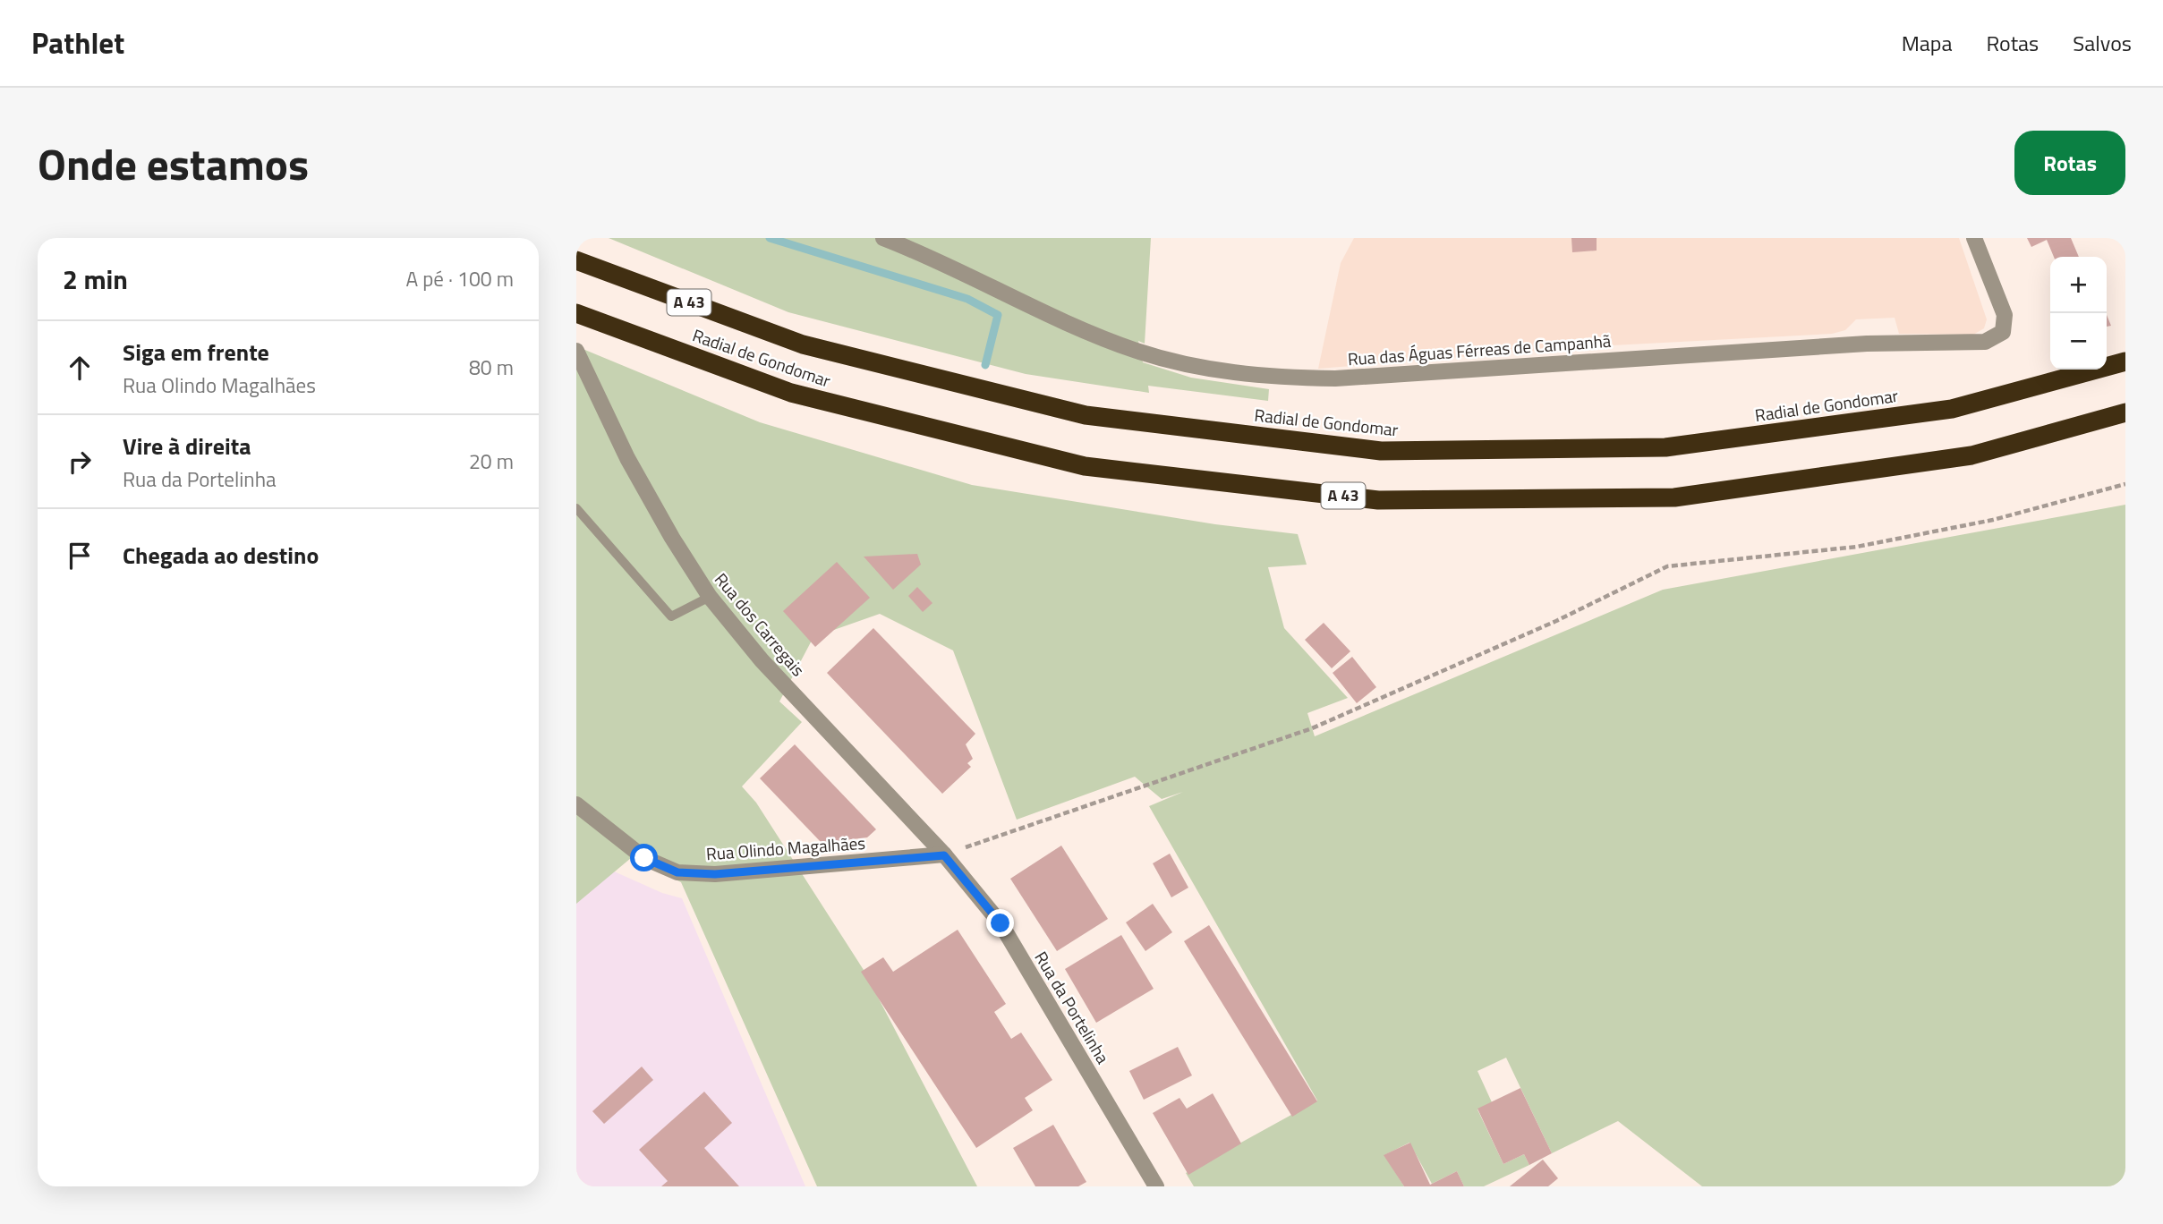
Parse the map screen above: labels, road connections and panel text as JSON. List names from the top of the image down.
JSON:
{
  "streets": {
    "highway": ["A 43", "Radial de Gondomar"],
    "street": [
      "Rua das Águas Férreas de Campanhã",
      "Rua dos Carregais",
      "Rua Olindo Magalhães",
      "Rua da Portelinha"
    ]
  },
  "crossings": [
    ["Rua dos Carregais", "Rua Olindo Magalhães"],
    ["Rua dos Carregais", "Rua da Portelinha"],
    ["Rua Olindo Magalhães", "Rua da Portelinha"]
  ],
  "page": {
    "header": "Pathlet",
    "nav": ["Mapa", "Rotas", "Salvos"],
    "title": "Onde estamos",
    "buttons": "Rotas",
    "heading": ["2 min", "A pé · 100 m"],
    "map_buttons": ["+", "−"],
    "list": [
      ["Siga em frente", "Rua Olindo Magalhães", "80 m"],
      ["Vire à direita", "Rua da Portelinha", "20 m"],
      "Chegada ao destino"
    ]
  }
}
